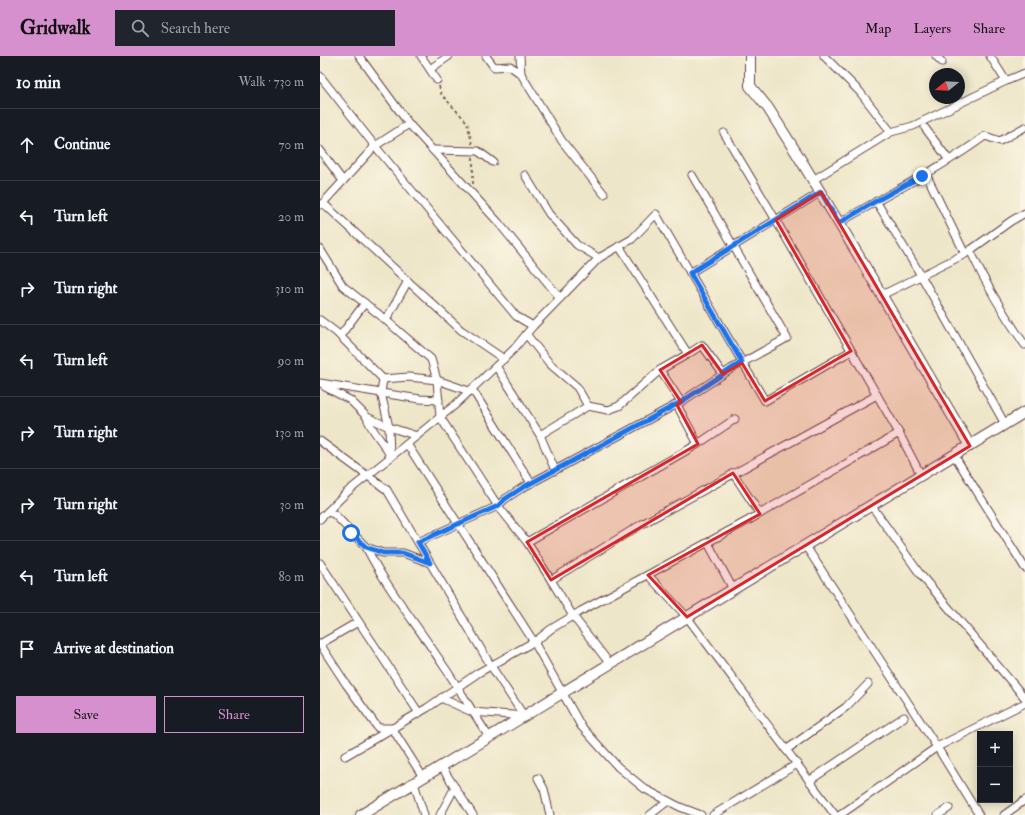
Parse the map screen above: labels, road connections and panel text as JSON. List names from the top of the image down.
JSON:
{
  "north": "left",
  "page": {
    "header": "Gridwalk",
    "search": "Search here",
    "nav": ["Map", "Layers", "Share"],
    "heading": ["10 min", "Walk · 730 m"],
    "list": [
      ["Continue", "70 m"],
      ["Turn left", "20 m"],
      ["Turn right", "310 m"],
      ["Turn left", "90 m"],
      ["Turn right", "130 m"],
      ["Turn right", "30 m"],
      ["Turn left", "80 m"],
      "Arrive at destination"
    ],
    "buttons": ["Save", "Share"],
    "map_buttons": ["+", "−"]
  }
}
